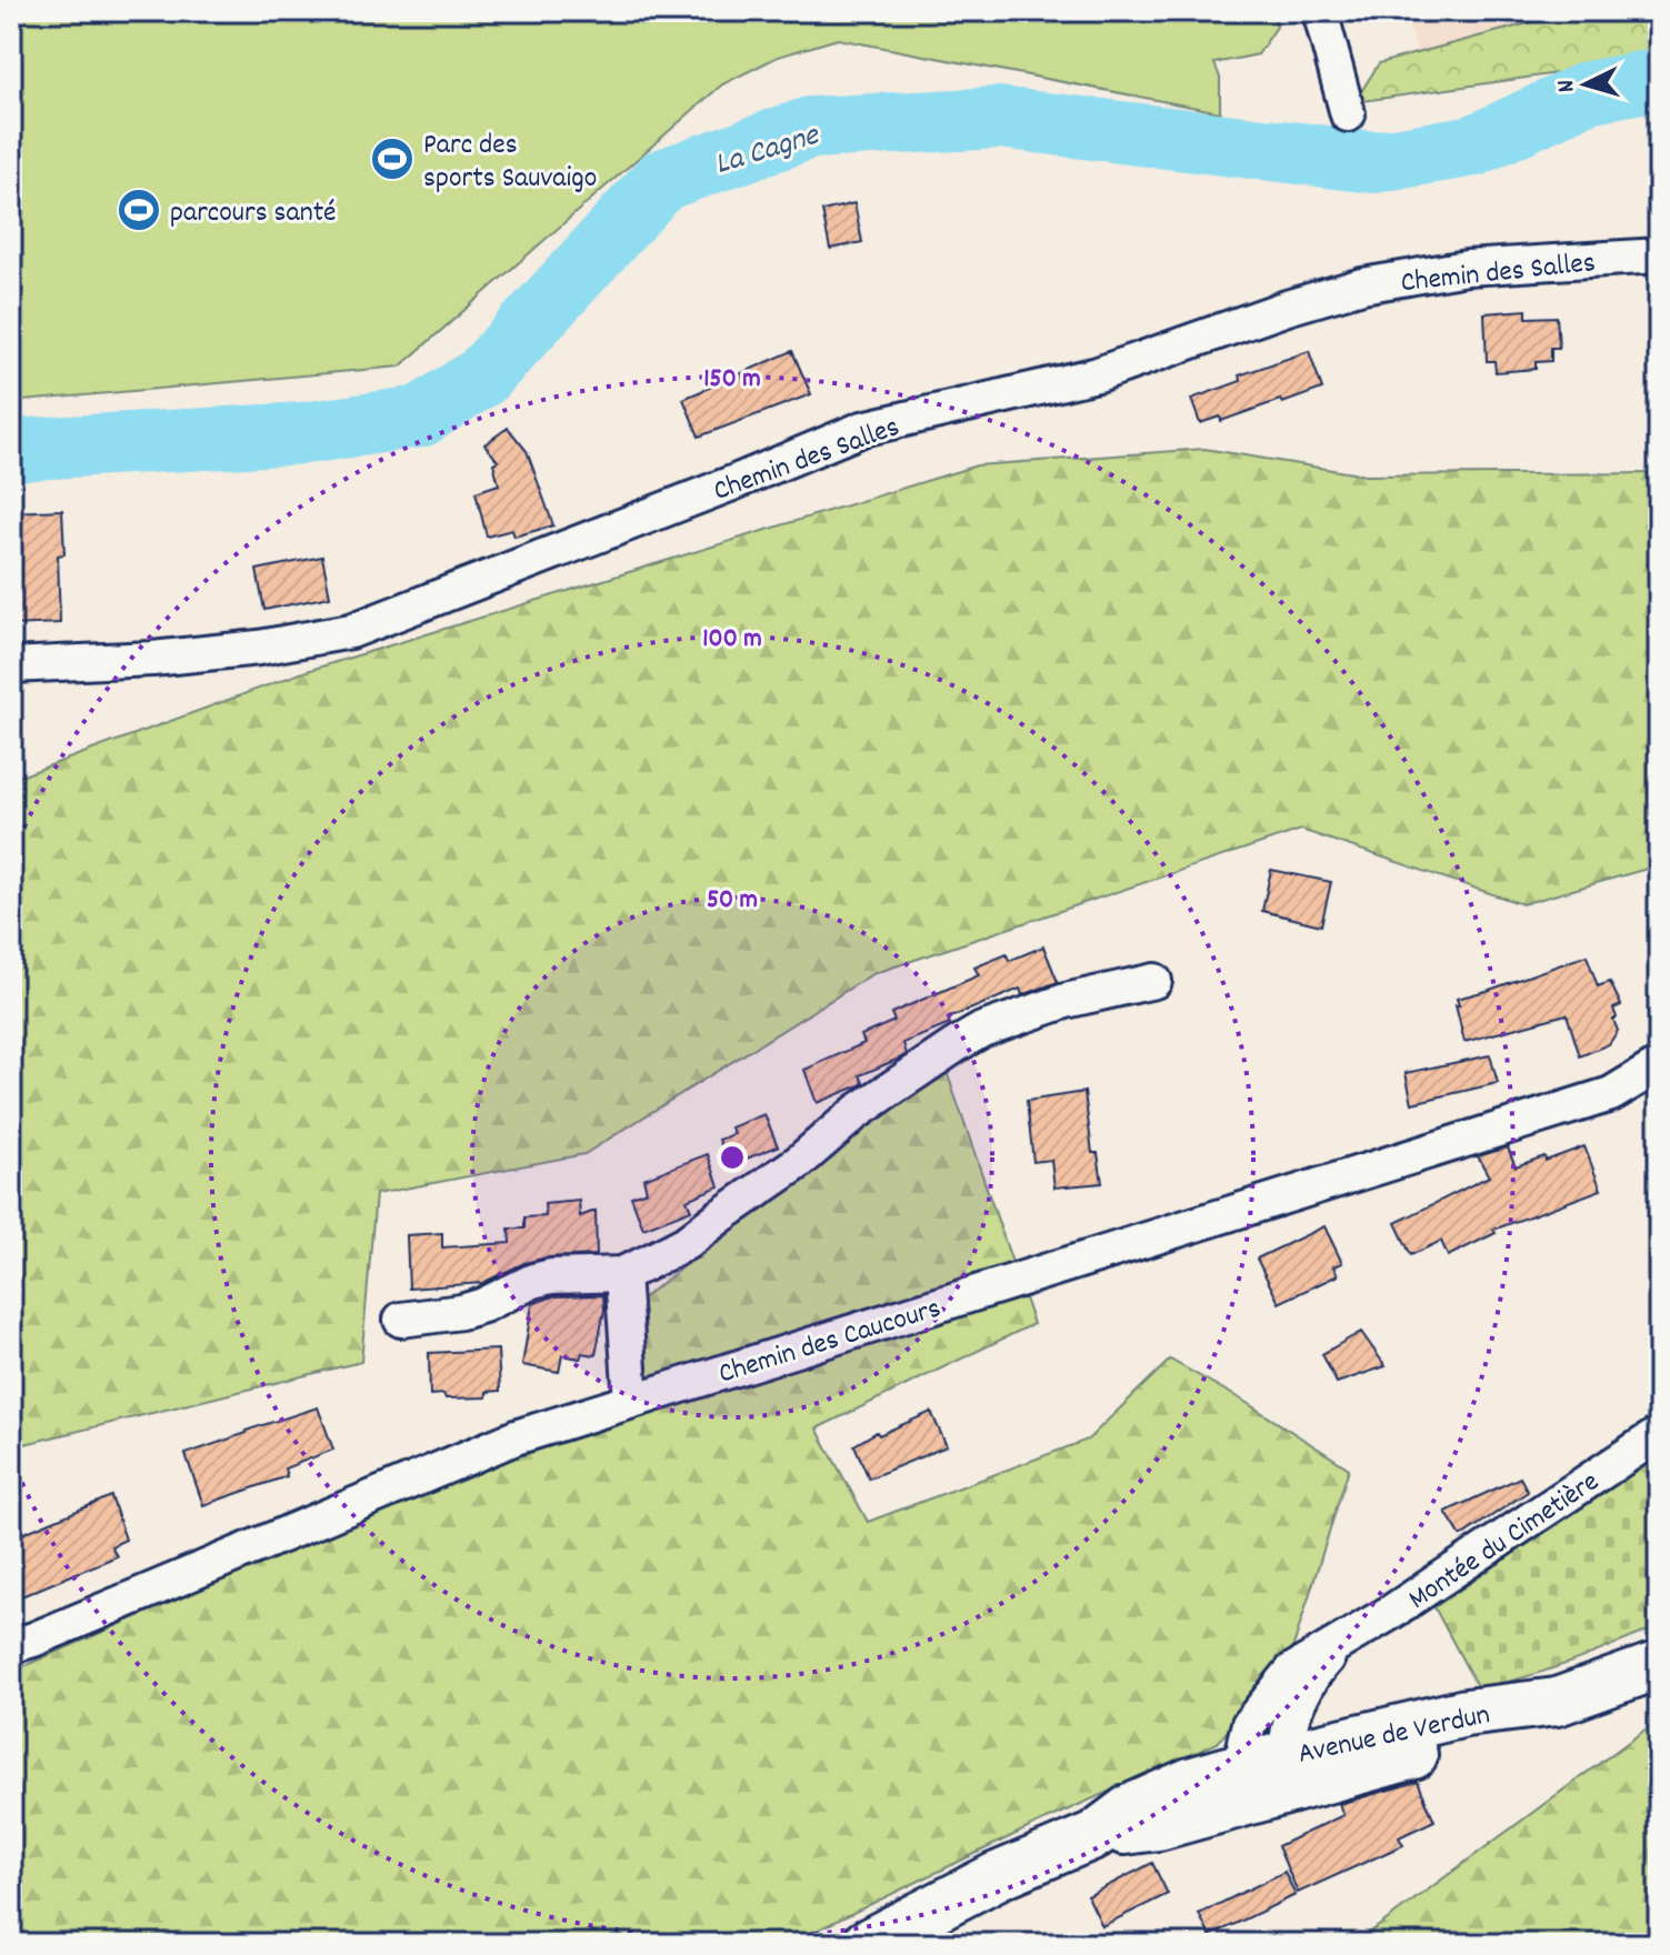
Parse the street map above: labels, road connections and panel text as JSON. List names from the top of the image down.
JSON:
{
  "streets": {
    "main road": ["Avenue de Verdun"],
    "street": ["Chemin des Salles", "Chemin des Caucours", "Montée du Cimetière"]
  },
  "crossings": [
    ["Montée du Cimetière", "Avenue de Verdun"]
  ],
  "water": ["La Cagne"],
  "places": {
    "sports": ["Parc des sports Sauvaigo", "parcours santé"]
  },
  "north": "left",
  "rings": ["150 m", "100 m", "50 m"]
}
